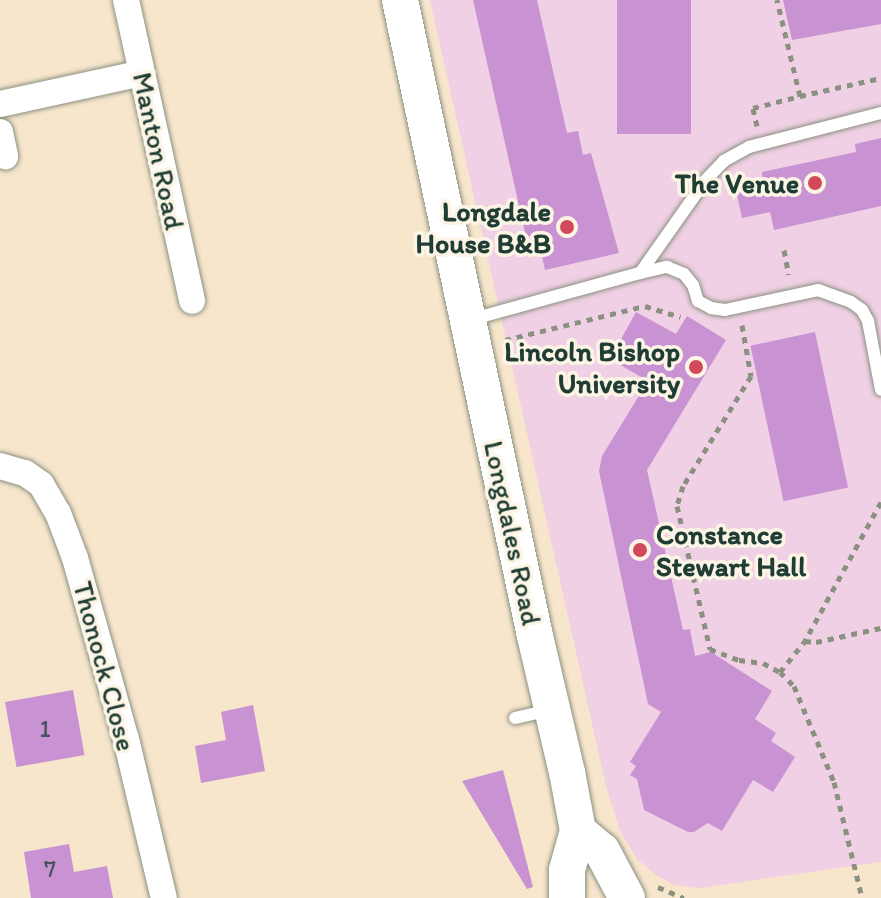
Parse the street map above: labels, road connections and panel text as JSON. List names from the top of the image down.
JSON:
{
  "streets": {
    "main road": ["Longdales Road"],
    "street": ["Manton Road", "Thonock Close"]
  },
  "places": [
    "The Venue",
    "Longdale House B&B",
    "Lincoln Bishop University",
    "Constance Stewart Hall"
  ],
  "house_numbers": ["1", "7"]
}
